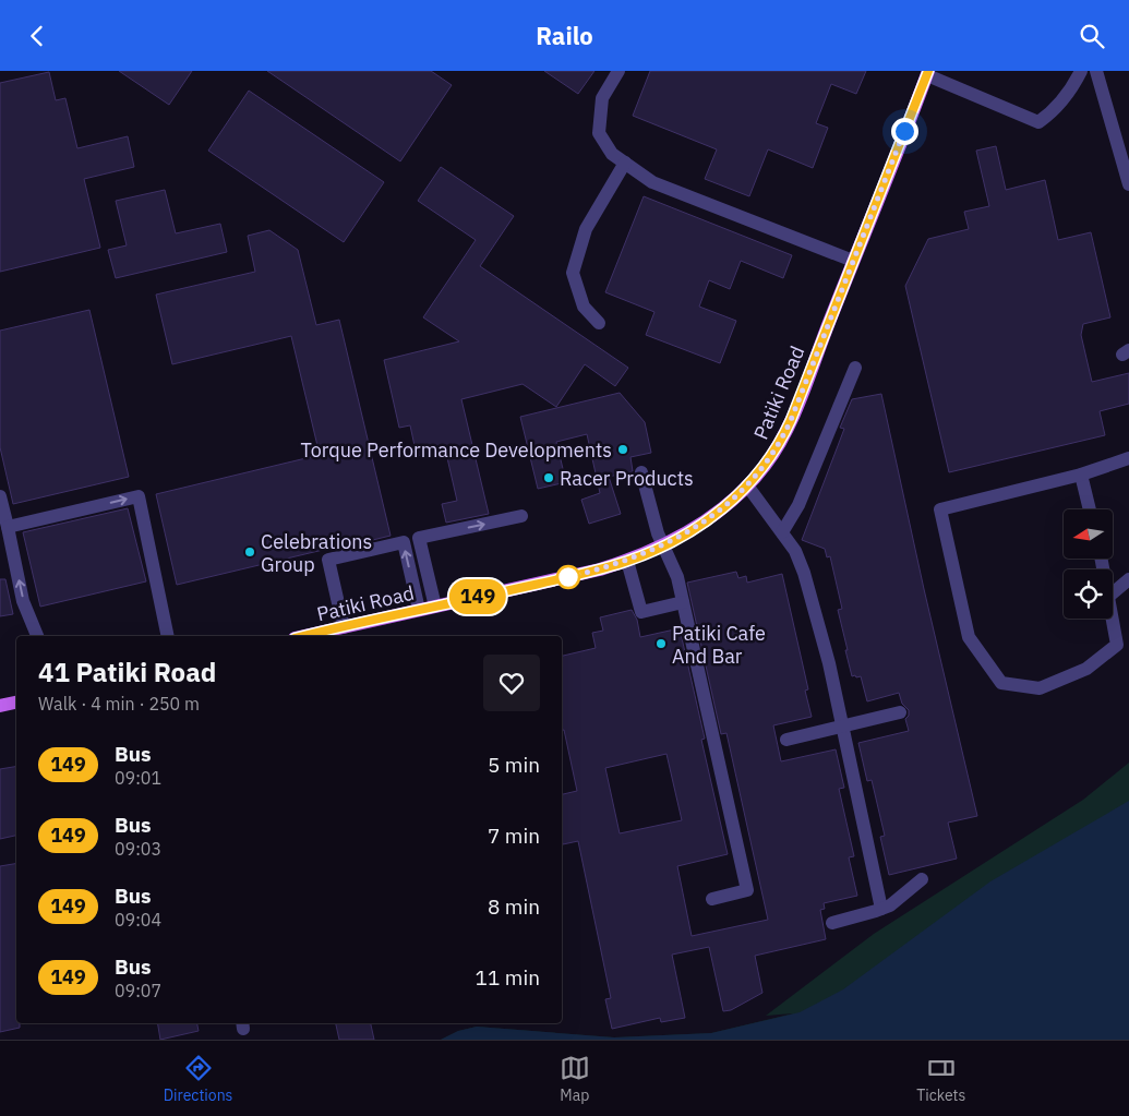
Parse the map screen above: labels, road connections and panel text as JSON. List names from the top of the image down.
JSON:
{
  "streets": {
    "main road": ["Patiki Road"]
  },
  "places": [
    "Torque Performance Developments",
    "Racer Products",
    "Celebrations Group",
    "Patiki Cafe And Bar"
  ],
  "lines": ["bus line 149"],
  "north": "left",
  "page": {
    "header": "Railo",
    "on_map": "149",
    "heading": ["41 Patiki Road", "Walk · 4 min · 250 m"],
    "list": [
      {
        "mark": "149",
        "name": "Bus",
        "note": "09:01",
        "value": "5 min"
      },
      {
        "mark": "149",
        "name": "Bus",
        "note": "09:03",
        "value": "7 min"
      },
      {
        "mark": "149",
        "name": "Bus",
        "note": "09:04",
        "value": "8 min"
      },
      {
        "mark": "149",
        "name": "Bus",
        "note": "09:07",
        "value": "11 min"
      }
    ],
    "tabs": ["Directions", "Map", "Tickets"]
  }
}
